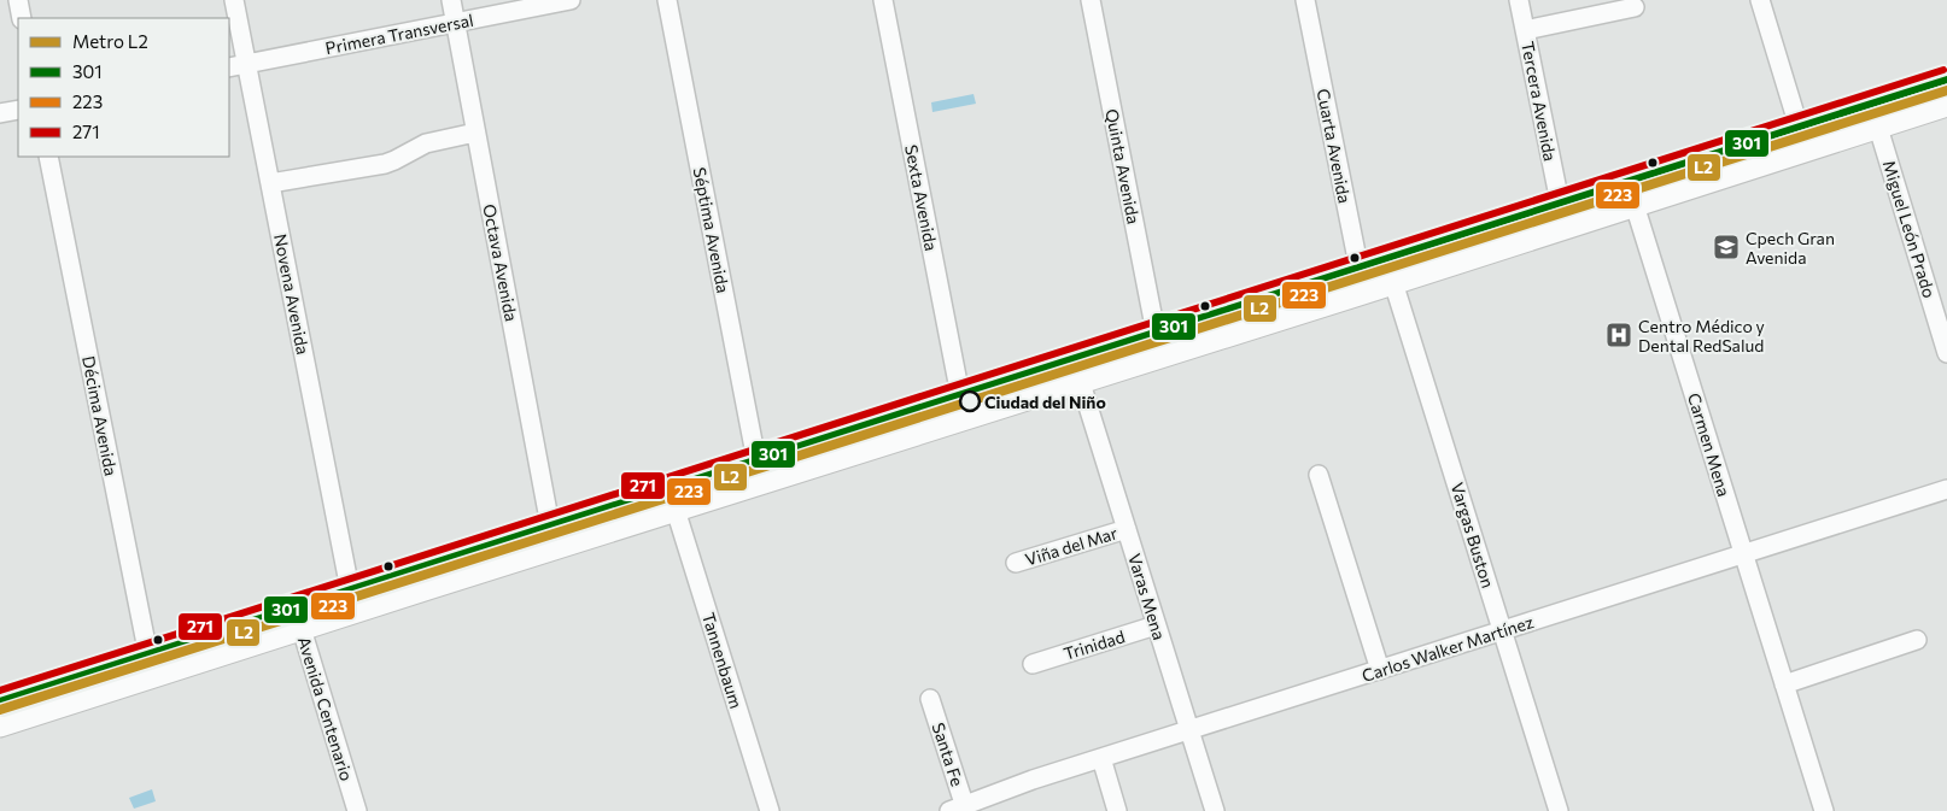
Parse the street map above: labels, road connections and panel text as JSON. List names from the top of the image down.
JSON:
{
  "streets": {
    "street": [
      "Primera Transversal",
      "Tercera Avenida",
      "Cuarta Avenida",
      "Quinta Avenida",
      "Sexta Avenida",
      "Miguel León Prado",
      "Séptima Avenida",
      "Octava Avenida",
      "Novena Avenida",
      "Décima Avenida",
      "Carmen Mena",
      "Vargas Buston",
      "Viña del Mar",
      "Varas Mena",
      "Trinidad",
      "Carlos Walker Martínez",
      "Tannenbaum",
      "Avenida Centenario",
      "Santa Fe"
    ]
  },
  "crossings": [
    ["Primera Transversal", "Octava Avenida"],
    ["Primera Transversal", "Novena Avenida"],
    ["Carmen Mena", "Carlos Walker Martínez"],
    ["Vargas Buston", "Carlos Walker Martínez"],
    ["Viña del Mar", "Varas Mena"],
    ["Varas Mena", "Trinidad"],
    ["Varas Mena", "Carlos Walker Martínez"],
    ["Carlos Walker Martínez", "Santa Fe"]
  ],
  "places": {
    "school or university": ["Cpech Gran Avenida"],
    "hospital": ["Centro Médico y Dental RedSalud"],
    "other": ["Ciudad del Niño"]
  },
  "lines": [
    "transit line 271",
    "transit line 301",
    "metro line L2",
    "transit line 223"
  ],
  "legend": [
    "Metro L2",
    "301",
    "223",
    "271"
  ]
}
